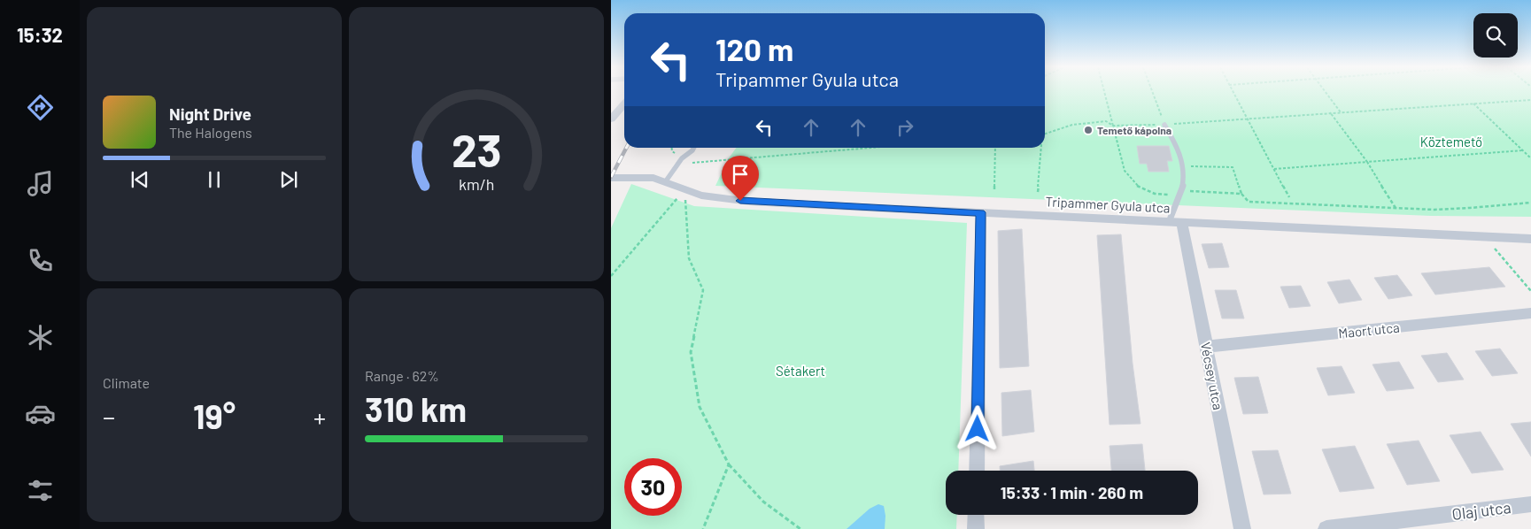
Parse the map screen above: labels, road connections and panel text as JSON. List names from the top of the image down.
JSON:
{
  "streets": {
    "street": [
      "Tripammer Gyula utca",
      "Maort utca",
      "Vécsey utca",
      "Olaj utca"
    ]
  },
  "crossings": [
    ["Tripammer Gyula utca", "Vécsey utca"],
    ["Maort utca", "Vécsey utca"]
  ],
  "parks": ["Köztemető", "Sétakert"],
  "places": ["Temető kápolna"],
  "page": {
    "tabs": "15:32",
    "turn": ["120 m", "Tripammer Gyula utca"],
    "song": ["Night Drive", "The Halogens"],
    "tile": [
      "Climate",
      ["Range · 62%", "310 km"]
    ],
    "heat": ["−", "19°", "+"],
    "limit": "30",
    "trip": "15:33 · 1 min · 260 m",
    "gauge": ["23", "km/h"]
  }
}
